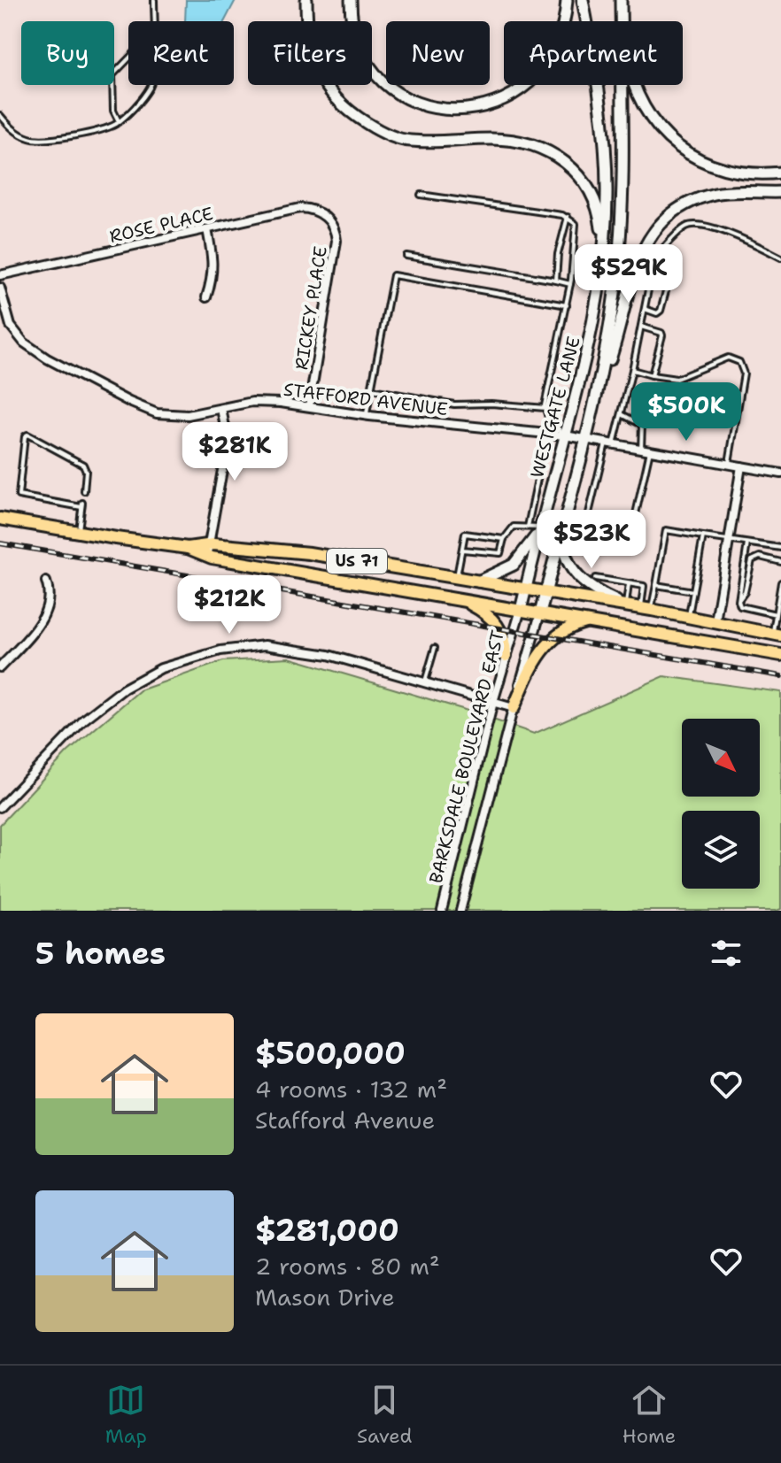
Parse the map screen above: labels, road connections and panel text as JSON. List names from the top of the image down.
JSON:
{
  "streets": {
    "main road": ["WESTGATE LANE", "US 71"],
    "street": [
      "ROSE PLACE",
      "RICKEY PLACE",
      "STAFFORD AVENUE",
      "BARKSDALE BOULEVARD EAST"
    ]
  },
  "crossings": [
    ["ROSE PLACE", "RICKEY PLACE"],
    ["RICKEY PLACE", "STAFFORD AVENUE"],
    ["STAFFORD AVENUE", "WESTGATE LANE"],
    ["WESTGATE LANE", "US 71"],
    ["WESTGATE LANE", "BARKSDALE BOULEVARD EAST"],
    ["US 71", "BARKSDALE BOULEVARD EAST"]
  ],
  "north": "bottom right",
  "page": {
    "chip": [
      "Buy",
      "Rent",
      "Filters",
      "New",
      "Apartment"
    ],
    "price": [
      "$529K",
      "$500K",
      "$281K",
      "$523K",
      "$212K"
    ],
    "heading": "5 homes",
    "list": [
      {
        "name": "$500,000",
        "note": "4 rooms · 132 m² · Stafford Avenue"
      },
      {
        "name": "$281,000",
        "note": "2 rooms · 80 m² · Mason Drive"
      }
    ],
    "tabs": ["Map", "Saved", "Home"]
  }
}
